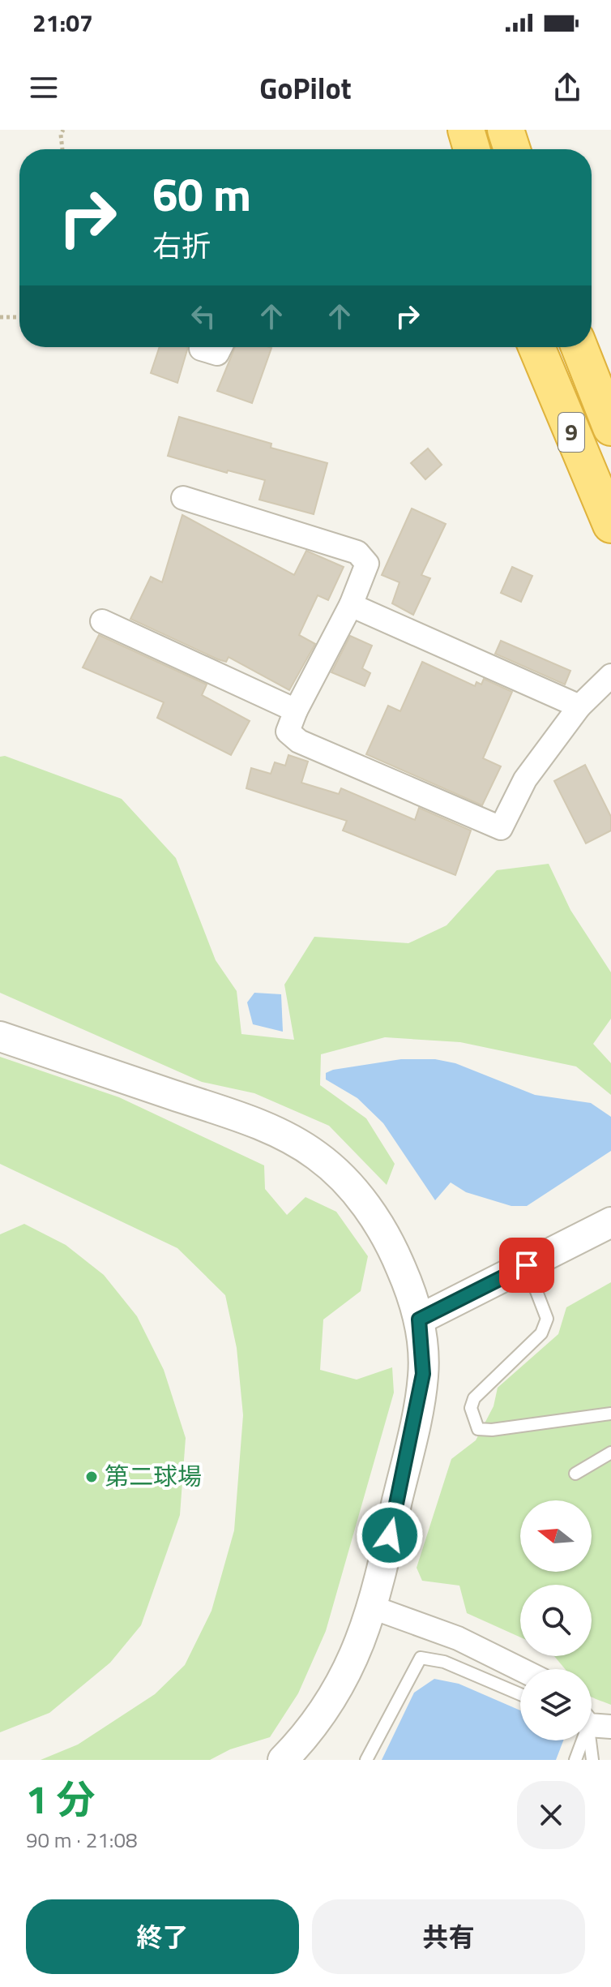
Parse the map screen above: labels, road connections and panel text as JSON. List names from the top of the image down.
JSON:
{
  "streets": {
    "highway": ["9"]
  },
  "places": ["第二球場"],
  "north": "left",
  "page": {
    "status": "21:07",
    "header": "GoPilot",
    "turn": ["60 m", "右折"],
    "heading": ["1 分", "90 m · 21:08"],
    "buttons": ["終了", "共有"]
  }
}
